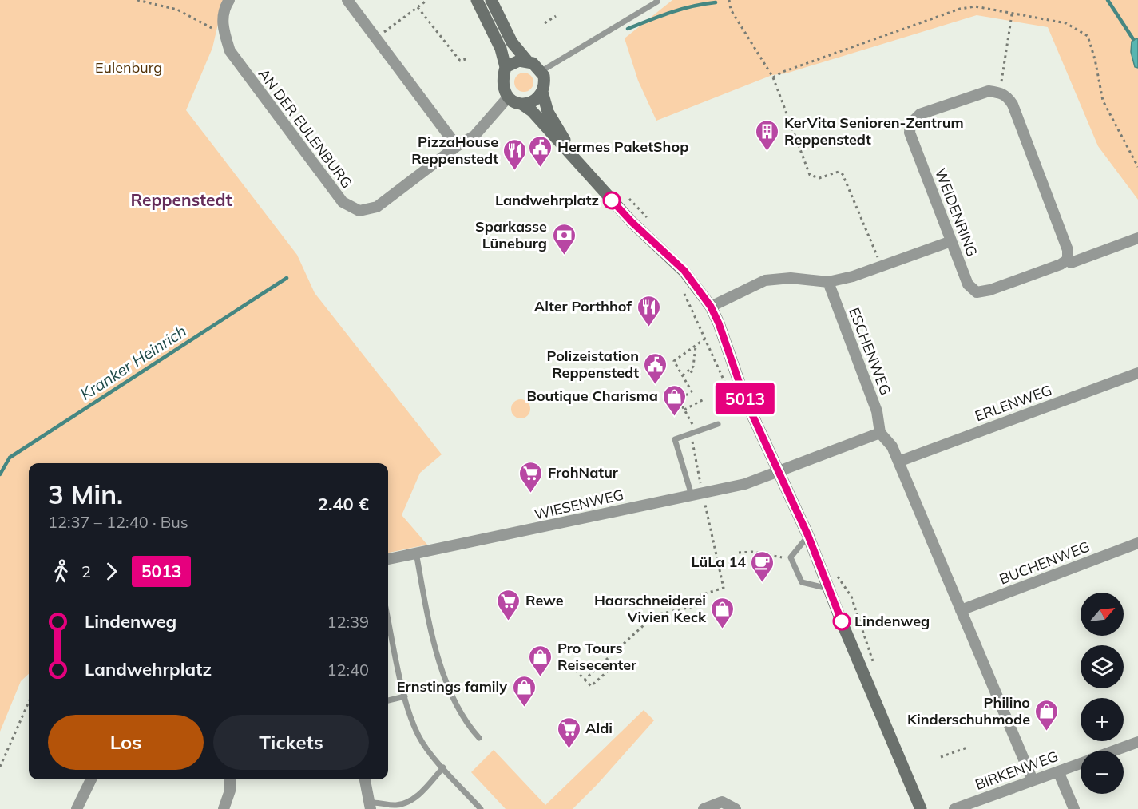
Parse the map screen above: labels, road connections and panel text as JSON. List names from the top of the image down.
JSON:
{
  "streets": {
    "street": [
      "AN DER EULENBURG",
      "WEIDENRING",
      "ESCHENWEG",
      "ERLENWEG",
      "WIESENWEG",
      "BUCHENWEG",
      "BIRKENWEG"
    ]
  },
  "districts": ["Reppenstedt"],
  "water": ["Kranker Heinrich"],
  "parks": ["Eulenburg"],
  "places": {
    "building": ["KerVita Senioren-Zentrum Reppenstedt"],
    "public building": ["Hermes PaketShop", "Polizeistation Reppenstedt"],
    "restaurant": ["PizzaHouse Reppenstedt", "Alter Porthhof"],
    "other": ["Landwehrplatz", "Lindenweg"],
    "bank": ["Sparkasse Lüneburg"],
    "shop": [
      "Boutique Charisma",
      "Haarschneiderei Vivien Keck",
      "Pro Tours Reisecenter",
      "Ernstings family",
      "Philino Kinderschuhmode"
    ],
    "supermarket": ["FrohNatur", "Rewe", "Aldi"],
    "cafe": ["LüLa 14"]
  },
  "lines": ["bus line 5013"],
  "north": "top right",
  "page": {
    "on_map": "5013",
    "heading": ["3 Min.", "12:37 – 12:40 · Bus", "2.40 €"],
    "legs": ["2", "5013"],
    "map_buttons": ["+", "−"],
    "list": [
      {
        "name": "Lindenweg",
        "value": "12:39"
      },
      {
        "name": "Landwehrplatz",
        "value": "12:40"
      }
    ],
    "buttons": ["Los", "Tickets"]
  }
}
